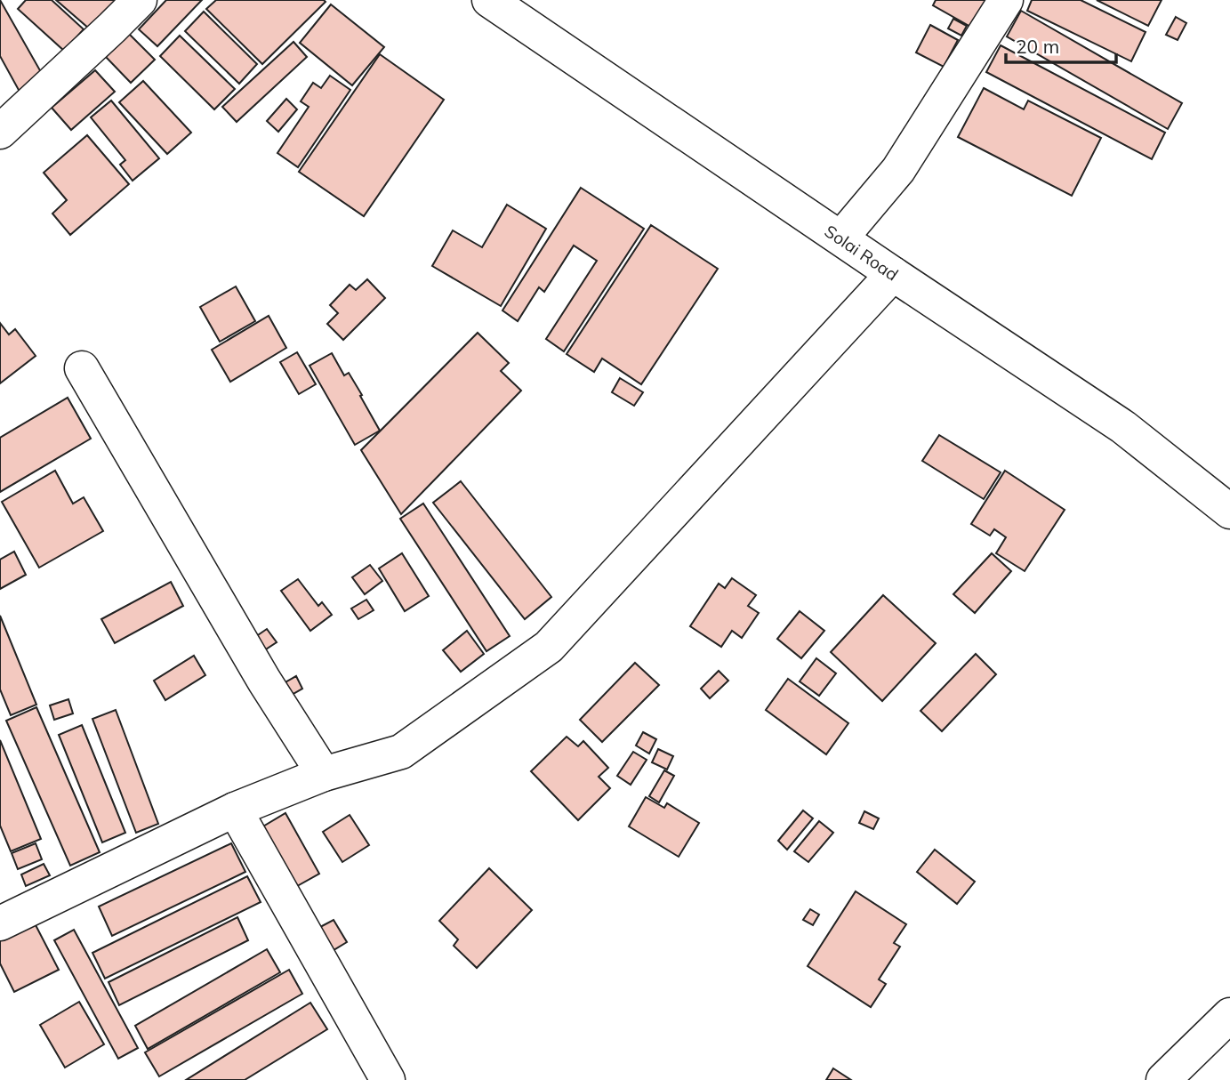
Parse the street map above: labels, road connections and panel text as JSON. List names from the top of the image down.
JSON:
{
  "streets": {
    "main road": ["Solai Road"]
  },
  "scale_bar": "20 m"
}
